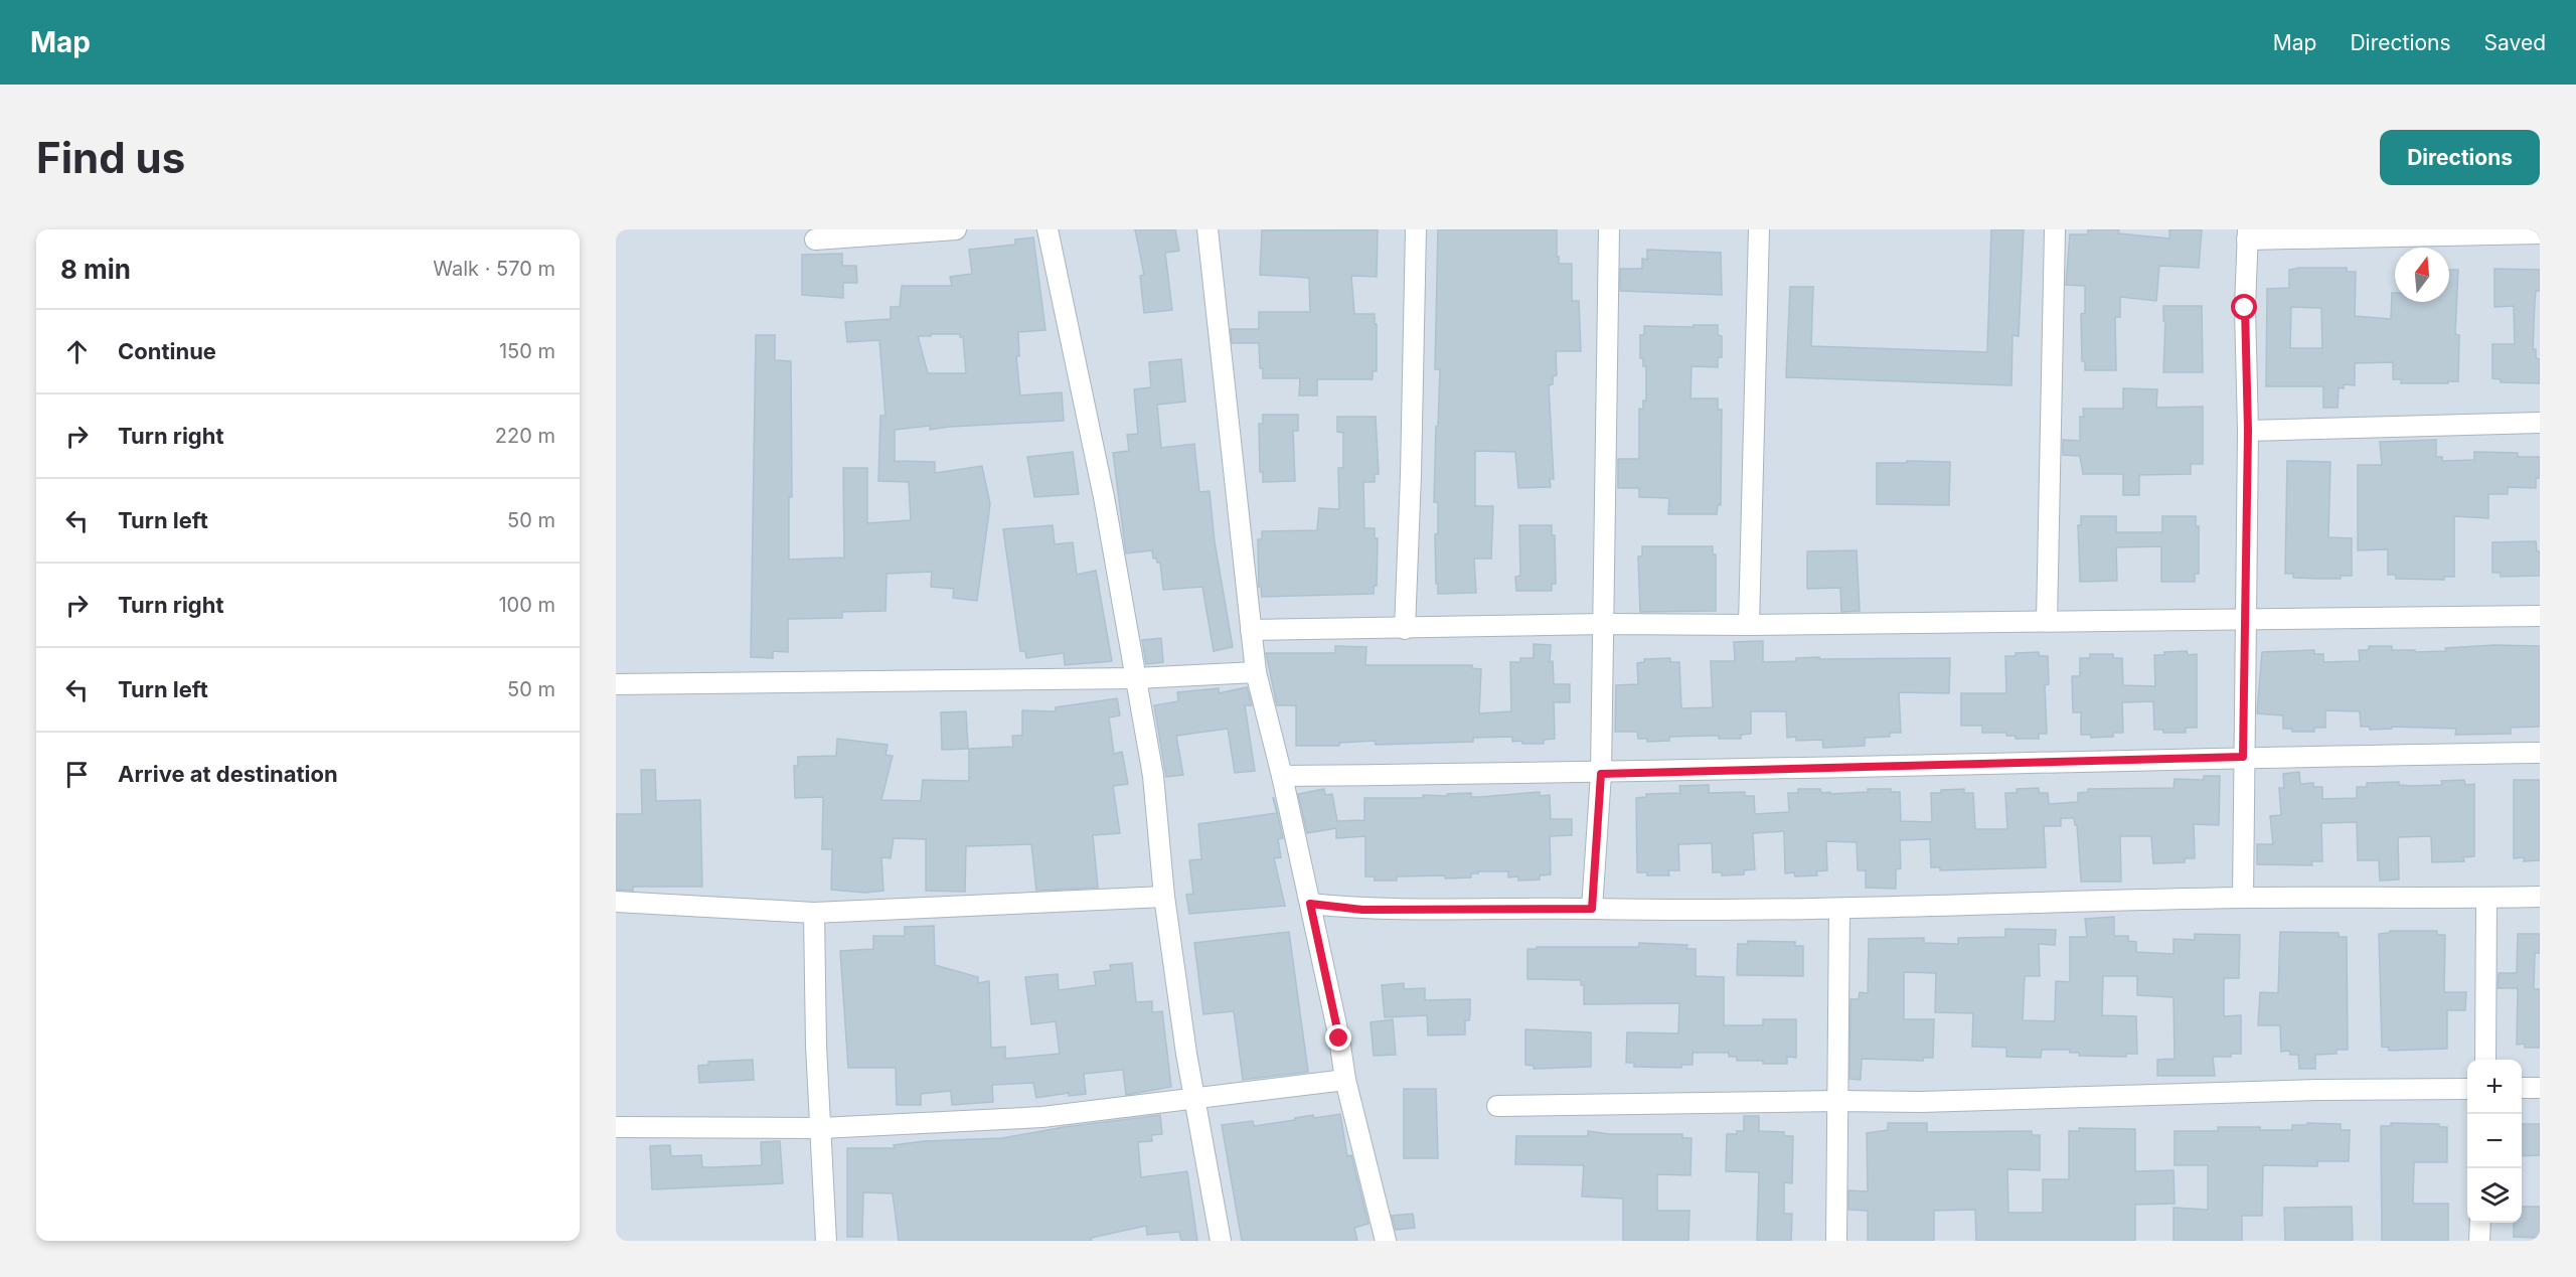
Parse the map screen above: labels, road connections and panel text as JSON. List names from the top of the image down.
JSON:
{
  "north": "top",
  "page": {
    "header": "Map",
    "nav": ["Map", "Directions", "Saved"],
    "buttons": "Directions",
    "title": "Find us",
    "heading": ["8 min", "Walk · 570 m"],
    "list": [
      ["Continue", "150 m"],
      ["Turn right", "220 m"],
      ["Turn left", "50 m"],
      ["Turn right", "100 m"],
      ["Turn left", "50 m"],
      "Arrive at destination"
    ],
    "map_buttons": ["+", "−"]
  }
}
